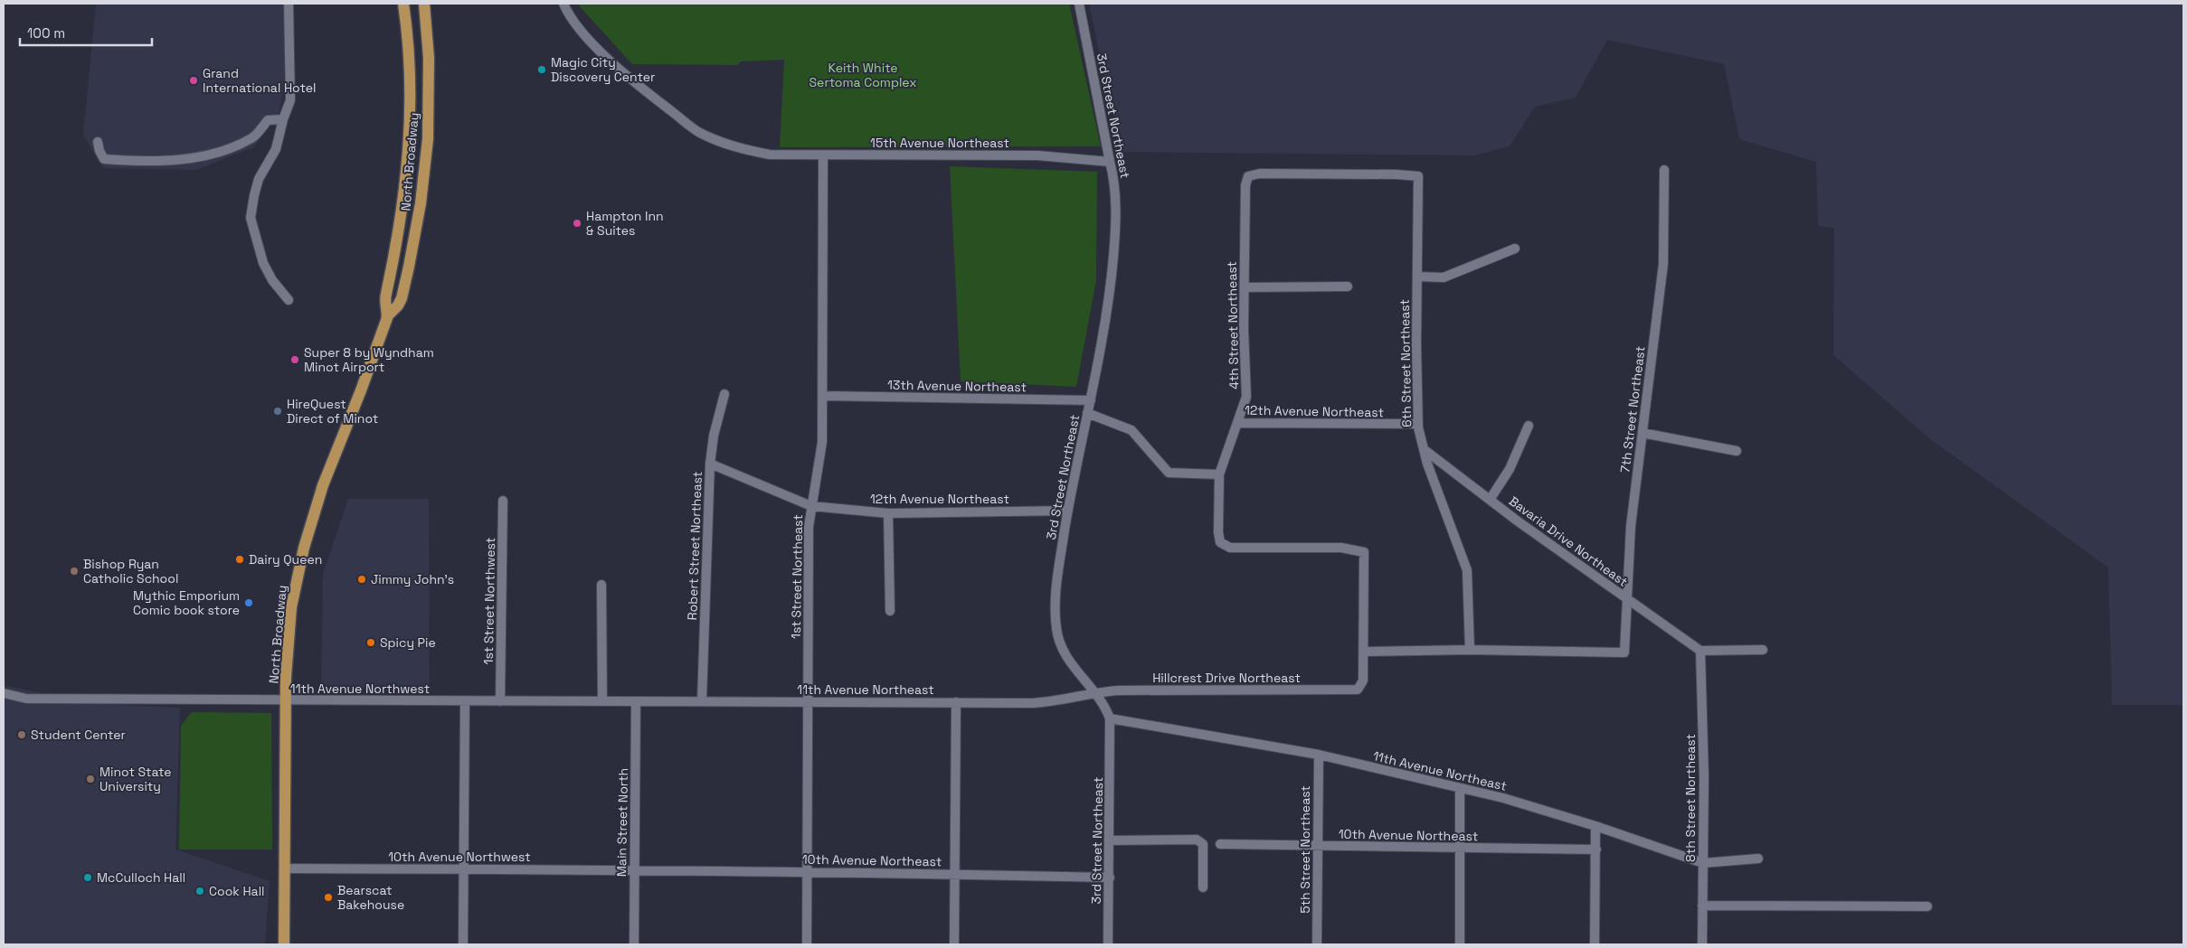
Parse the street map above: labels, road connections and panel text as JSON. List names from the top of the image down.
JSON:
{
  "streets": {
    "main road": ["North Broadway"],
    "street": [
      "3rd Street Northeast",
      "15th Avenue Northeast",
      "4th Street Northeast",
      "6th Street Northeast",
      "13th Avenue Northeast",
      "7th Street Northeast",
      "12th Avenue Northeast",
      "Bavaria Drive Northeast",
      "Robert Street Northeast",
      "1st Street Northeast",
      "1st Street Northwest",
      "Hillcrest Drive Northeast",
      "11th Avenue Northwest",
      "11th Avenue Northeast",
      "8th Street Northeast",
      "Main Street North",
      "10th Avenue Northeast",
      "5th Street Northeast",
      "10th Avenue Northwest"
    ]
  },
  "crossings": [
    ["3rd Street Northeast", "15th Avenue Northeast"],
    ["3rd Street Northeast", "13th Avenue Northeast"],
    ["3rd Street Northeast", "12th Avenue Northeast"],
    ["3rd Street Northeast", "Hillcrest Drive Northeast"],
    ["3rd Street Northeast", "11th Avenue Northeast"],
    ["3rd Street Northeast", "10th Avenue Northeast"],
    ["15th Avenue Northeast", "1st Street Northeast"],
    ["North Broadway", "11th Avenue Northwest"],
    ["North Broadway", "10th Avenue Northwest"],
    ["4th Street Northeast", "6th Street Northeast"],
    ["4th Street Northeast", "12th Avenue Northeast"],
    ["4th Street Northeast", "Hillcrest Drive Northeast"],
    ["6th Street Northeast", "7th Street Northeast"],
    ["6th Street Northeast", "12th Avenue Northeast"],
    ["6th Street Northeast", "Bavaria Drive Northeast"],
    ["13th Avenue Northeast", "1st Street Northeast"],
    ["7th Street Northeast", "Bavaria Drive Northeast"],
    ["12th Avenue Northeast", "Robert Street Northeast"],
    ["12th Avenue Northeast", "1st Street Northeast"],
    ["Bavaria Drive Northeast", "8th Street Northeast"],
    ["Robert Street Northeast", "11th Avenue Northeast"],
    ["1st Street Northeast", "11th Avenue Northeast"],
    ["1st Street Northeast", "10th Avenue Northeast"],
    ["1st Street Northwest", "11th Avenue Northwest"],
    ["Hillcrest Drive Northeast", "11th Avenue Northeast"],
    ["11th Avenue Northwest", "11th Avenue Northeast"],
    ["11th Avenue Northwest", "Main Street North"],
    ["11th Avenue Northeast", "8th Street Northeast"],
    ["11th Avenue Northeast", "Main Street North"],
    ["11th Avenue Northeast", "5th Street Northeast"],
    ["Main Street North", "10th Avenue Northeast"],
    ["Main Street North", "10th Avenue Northwest"],
    ["10th Avenue Northeast", "5th Street Northeast"],
    ["10th Avenue Northeast", "10th Avenue Northwest"]
  ],
  "parks": ["Keith White Sertoma Complex"],
  "places": [
    "Magic City Discovery Center",
    "Grand International Hotel",
    "Hampton Inn & Suites",
    "Super 8 by Wyndham Minot Airport",
    "HireQuest Direct of Minot",
    "Dairy Queen",
    "Bishop Ryan Catholic School",
    "Jimmy John's",
    "Mythic Emporium Comic book store",
    "Spicy Pie",
    "Student Center",
    "Minot State University",
    "McCulloch Hall",
    "Cook Hall",
    "Bearscat Bakehouse"
  ],
  "scale_bar": "100 m"
}
